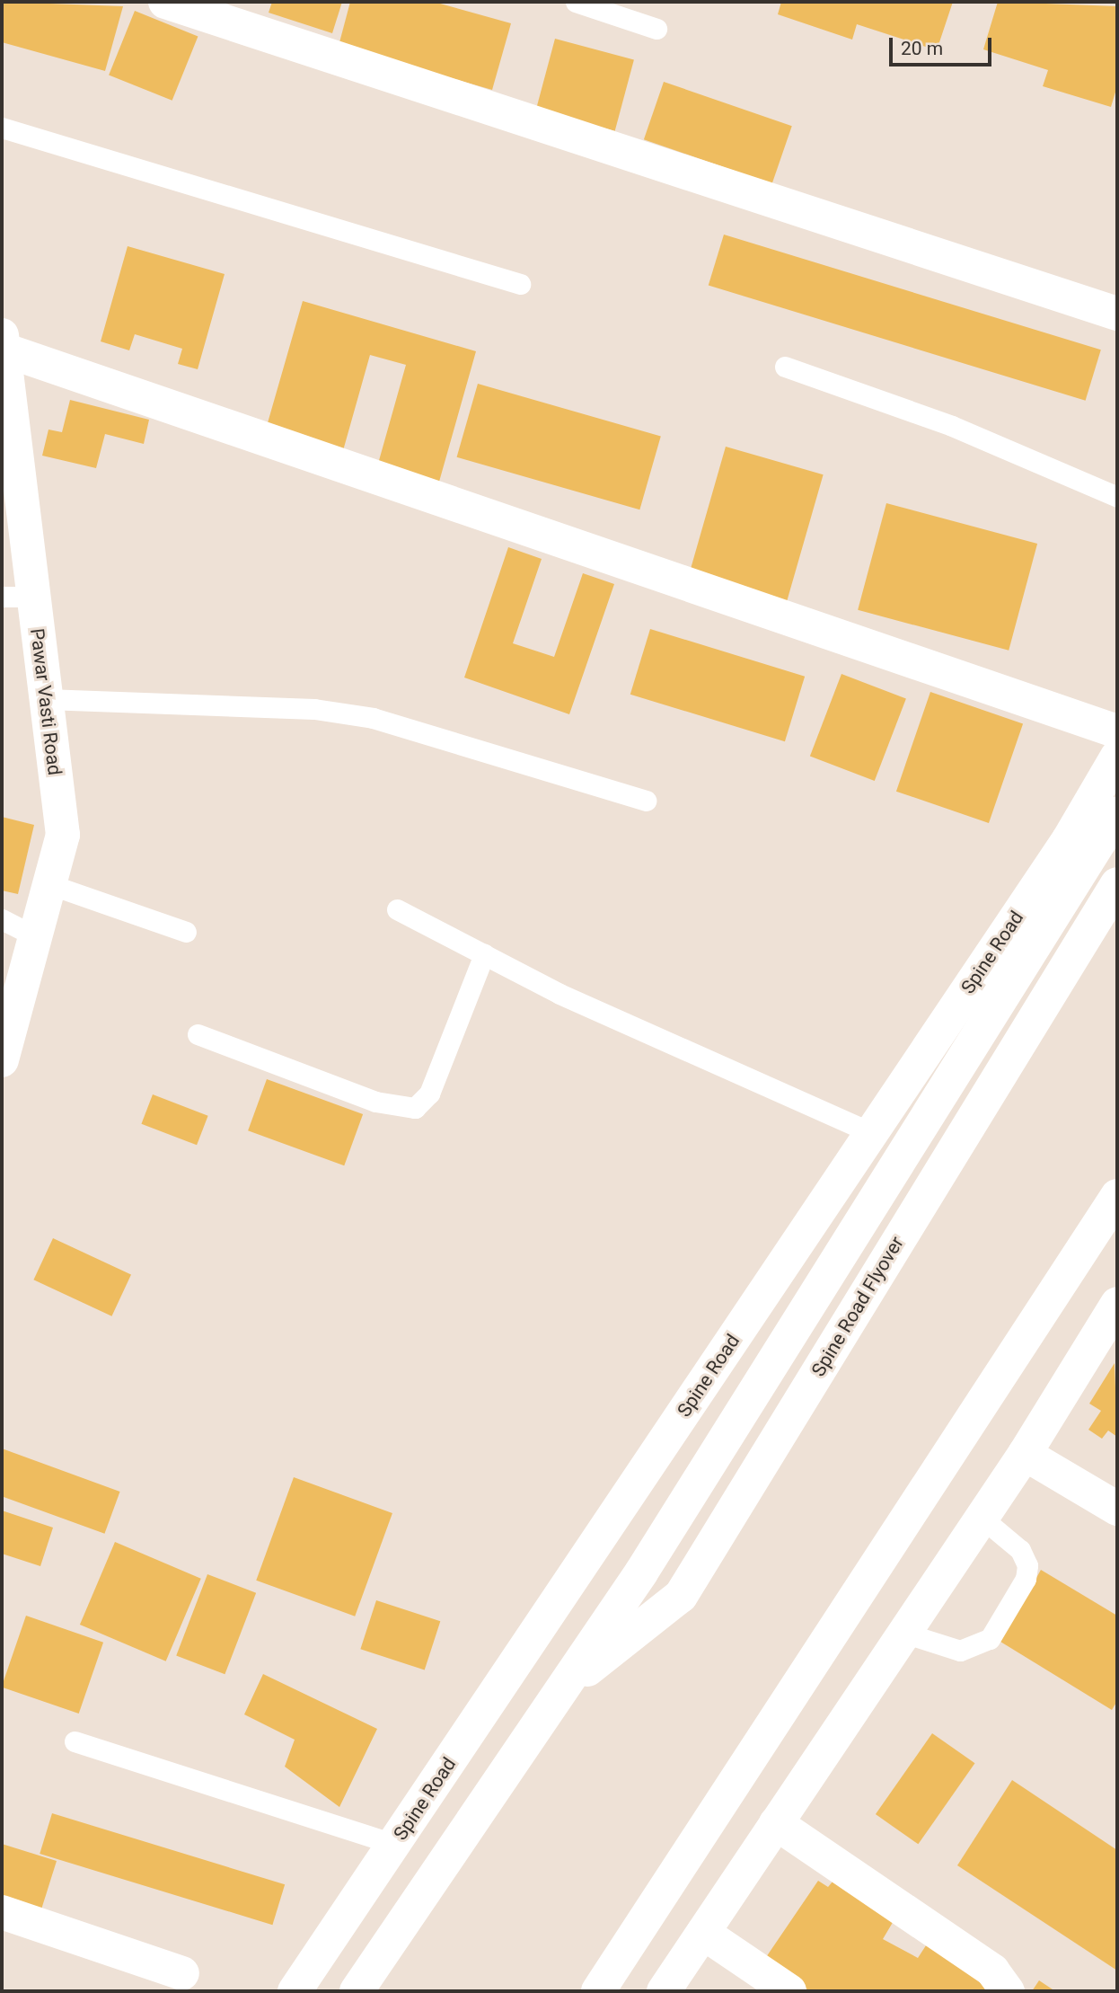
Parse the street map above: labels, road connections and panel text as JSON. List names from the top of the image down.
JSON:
{
  "streets": {
    "street": ["Pawar Vasti Road", "Spine Road", "Spine Road Flyover"]
  },
  "crossings": [
    ["Spine Road", "Spine Road Flyover"]
  ],
  "scale_bar": "20 m"
}
